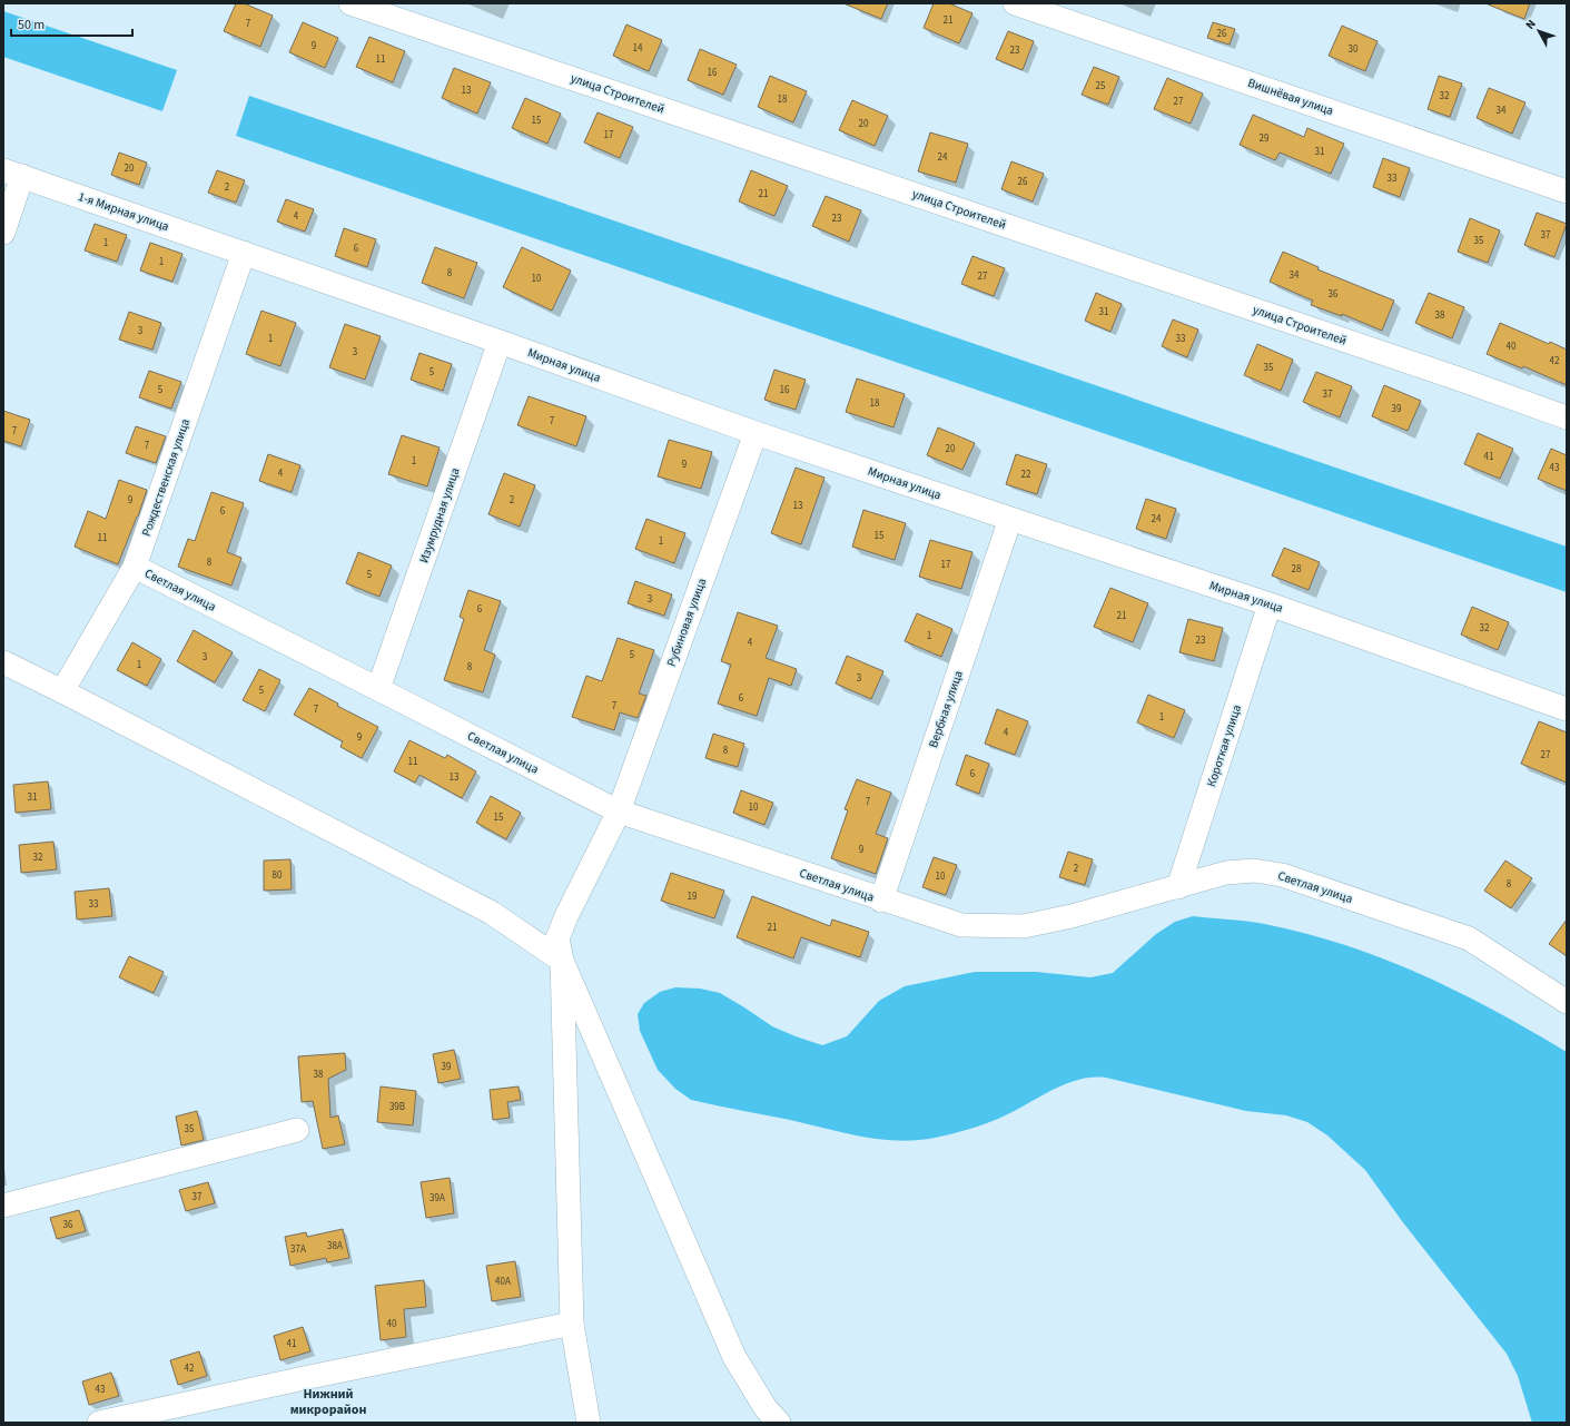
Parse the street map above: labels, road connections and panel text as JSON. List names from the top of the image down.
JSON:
{
  "streets": {
    "street": [
      "улица Строителей",
      "Вишнёвая улица",
      "1-я Мирная улица",
      "Мирная улица",
      "Рождественская улица",
      "Изумрудная улица",
      "Светлая улица",
      "Рубиновая улица",
      "Вербная улица",
      "Короткая улица"
    ]
  },
  "crossings": [
    ["1-я Мирная улица", "Мирная улица"],
    ["1-я Мирная улица", "Рождественская улица"],
    ["Мирная улица", "Рождественская улица"],
    ["Мирная улица", "Изумрудная улица"],
    ["Мирная улица", "Рубиновая улица"],
    ["Мирная улица", "Вербная улица"],
    ["Мирная улица", "Короткая улица"],
    ["Рождественская улица", "Светлая улица"],
    ["Изумрудная улица", "Светлая улица"],
    ["Светлая улица", "Рубиновая улица"],
    ["Светлая улица", "Вербная улица"],
    ["Светлая улица", "Короткая улица"]
  ],
  "districts": ["Нижний микрорайон"],
  "house_numbers": [
    "21",
    "7",
    "26",
    "9",
    "14",
    "30",
    "23",
    "11",
    "16",
    "25",
    "13",
    "32",
    "18",
    "27",
    "34",
    "15",
    "20",
    "17",
    "29",
    "31",
    "24",
    "20",
    "33",
    "26",
    "2",
    "21",
    "4",
    "23",
    "37",
    "35",
    "1",
    "6",
    "1",
    "8",
    "34",
    "27",
    "10",
    "36",
    "31",
    "38",
    "3",
    "1",
    "33",
    "40",
    "3",
    "42",
    "35",
    "5",
    "5",
    "16",
    "37",
    "18",
    "39",
    "7",
    "7",
    "7",
    "20",
    "41",
    "1",
    "9",
    "43",
    "4",
    "22",
    "9",
    "2",
    "13",
    "6",
    "24",
    "15",
    "11",
    "1",
    "8",
    "17",
    "28",
    "5",
    "3",
    "6",
    "21",
    "32",
    "1",
    "23",
    "4",
    "5",
    "3",
    "1",
    "8",
    "3",
    "5",
    "6",
    "7",
    "7",
    "1",
    "4",
    "9",
    "8",
    "27",
    "11",
    "6",
    "13",
    "31",
    "7",
    "10",
    "15",
    "9",
    "32",
    "2",
    "80",
    "10",
    "8",
    "19",
    "33",
    "21",
    "39",
    "38",
    "39В",
    "35",
    "37",
    "39А",
    "36",
    "38А",
    "37А",
    "40А",
    "40",
    "41",
    "42",
    "43"
  ],
  "scale_bar": "50 m",
  "north": "top left"
}
